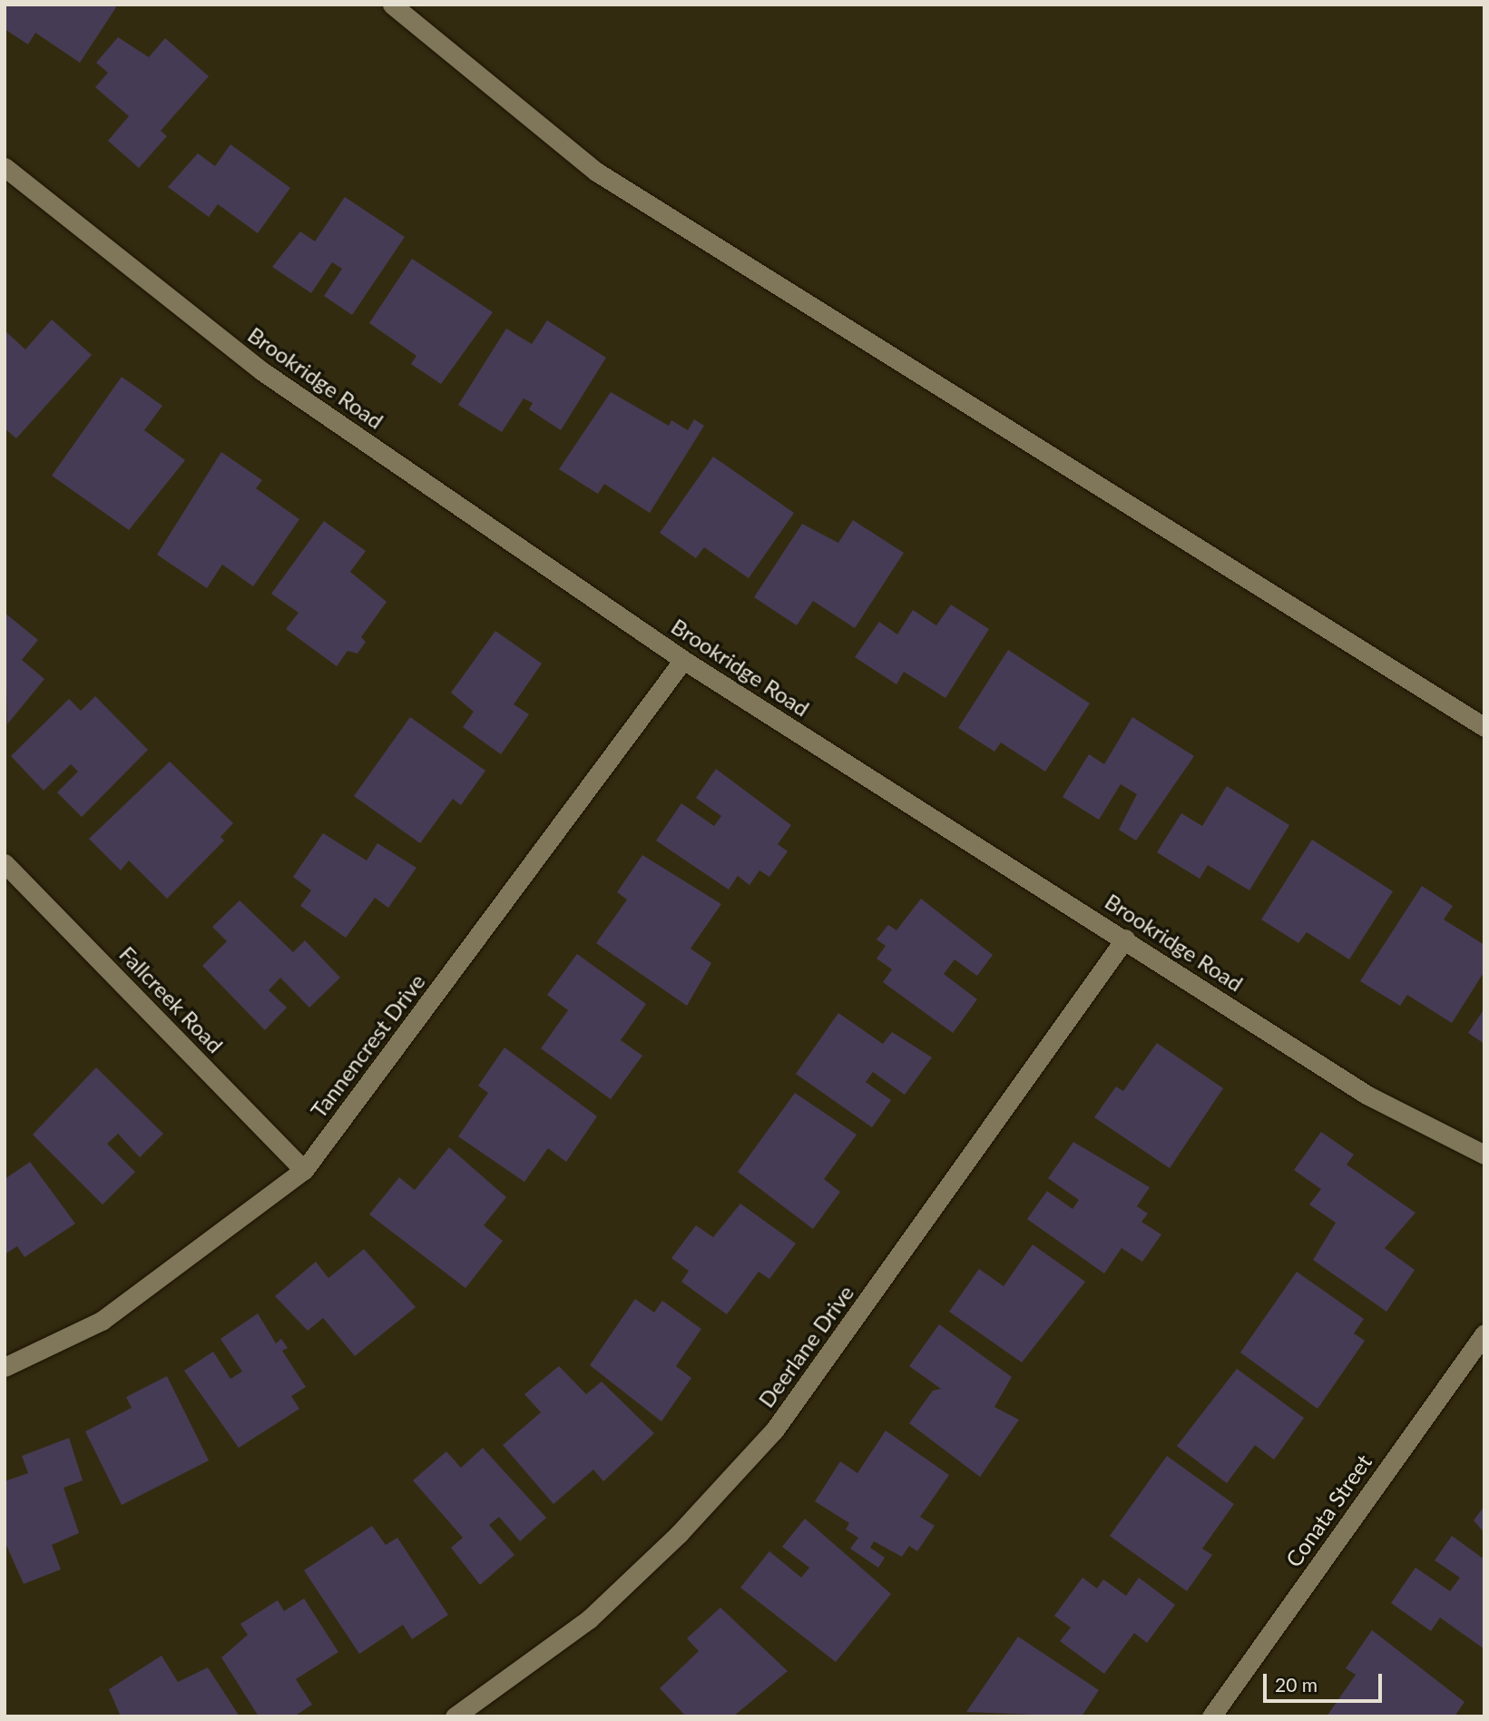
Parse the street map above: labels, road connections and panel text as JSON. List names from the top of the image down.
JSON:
{
  "streets": {
    "street": [
      "Brookridge Road",
      "Fallcreek Road",
      "Tannencrest Drive",
      "Deerlane Drive",
      "Conata Street"
    ]
  },
  "crossings": [
    ["Brookridge Road", "Tannencrest Drive"],
    ["Brookridge Road", "Deerlane Drive"],
    ["Fallcreek Road", "Tannencrest Drive"]
  ],
  "scale_bar": "20 m"
}
